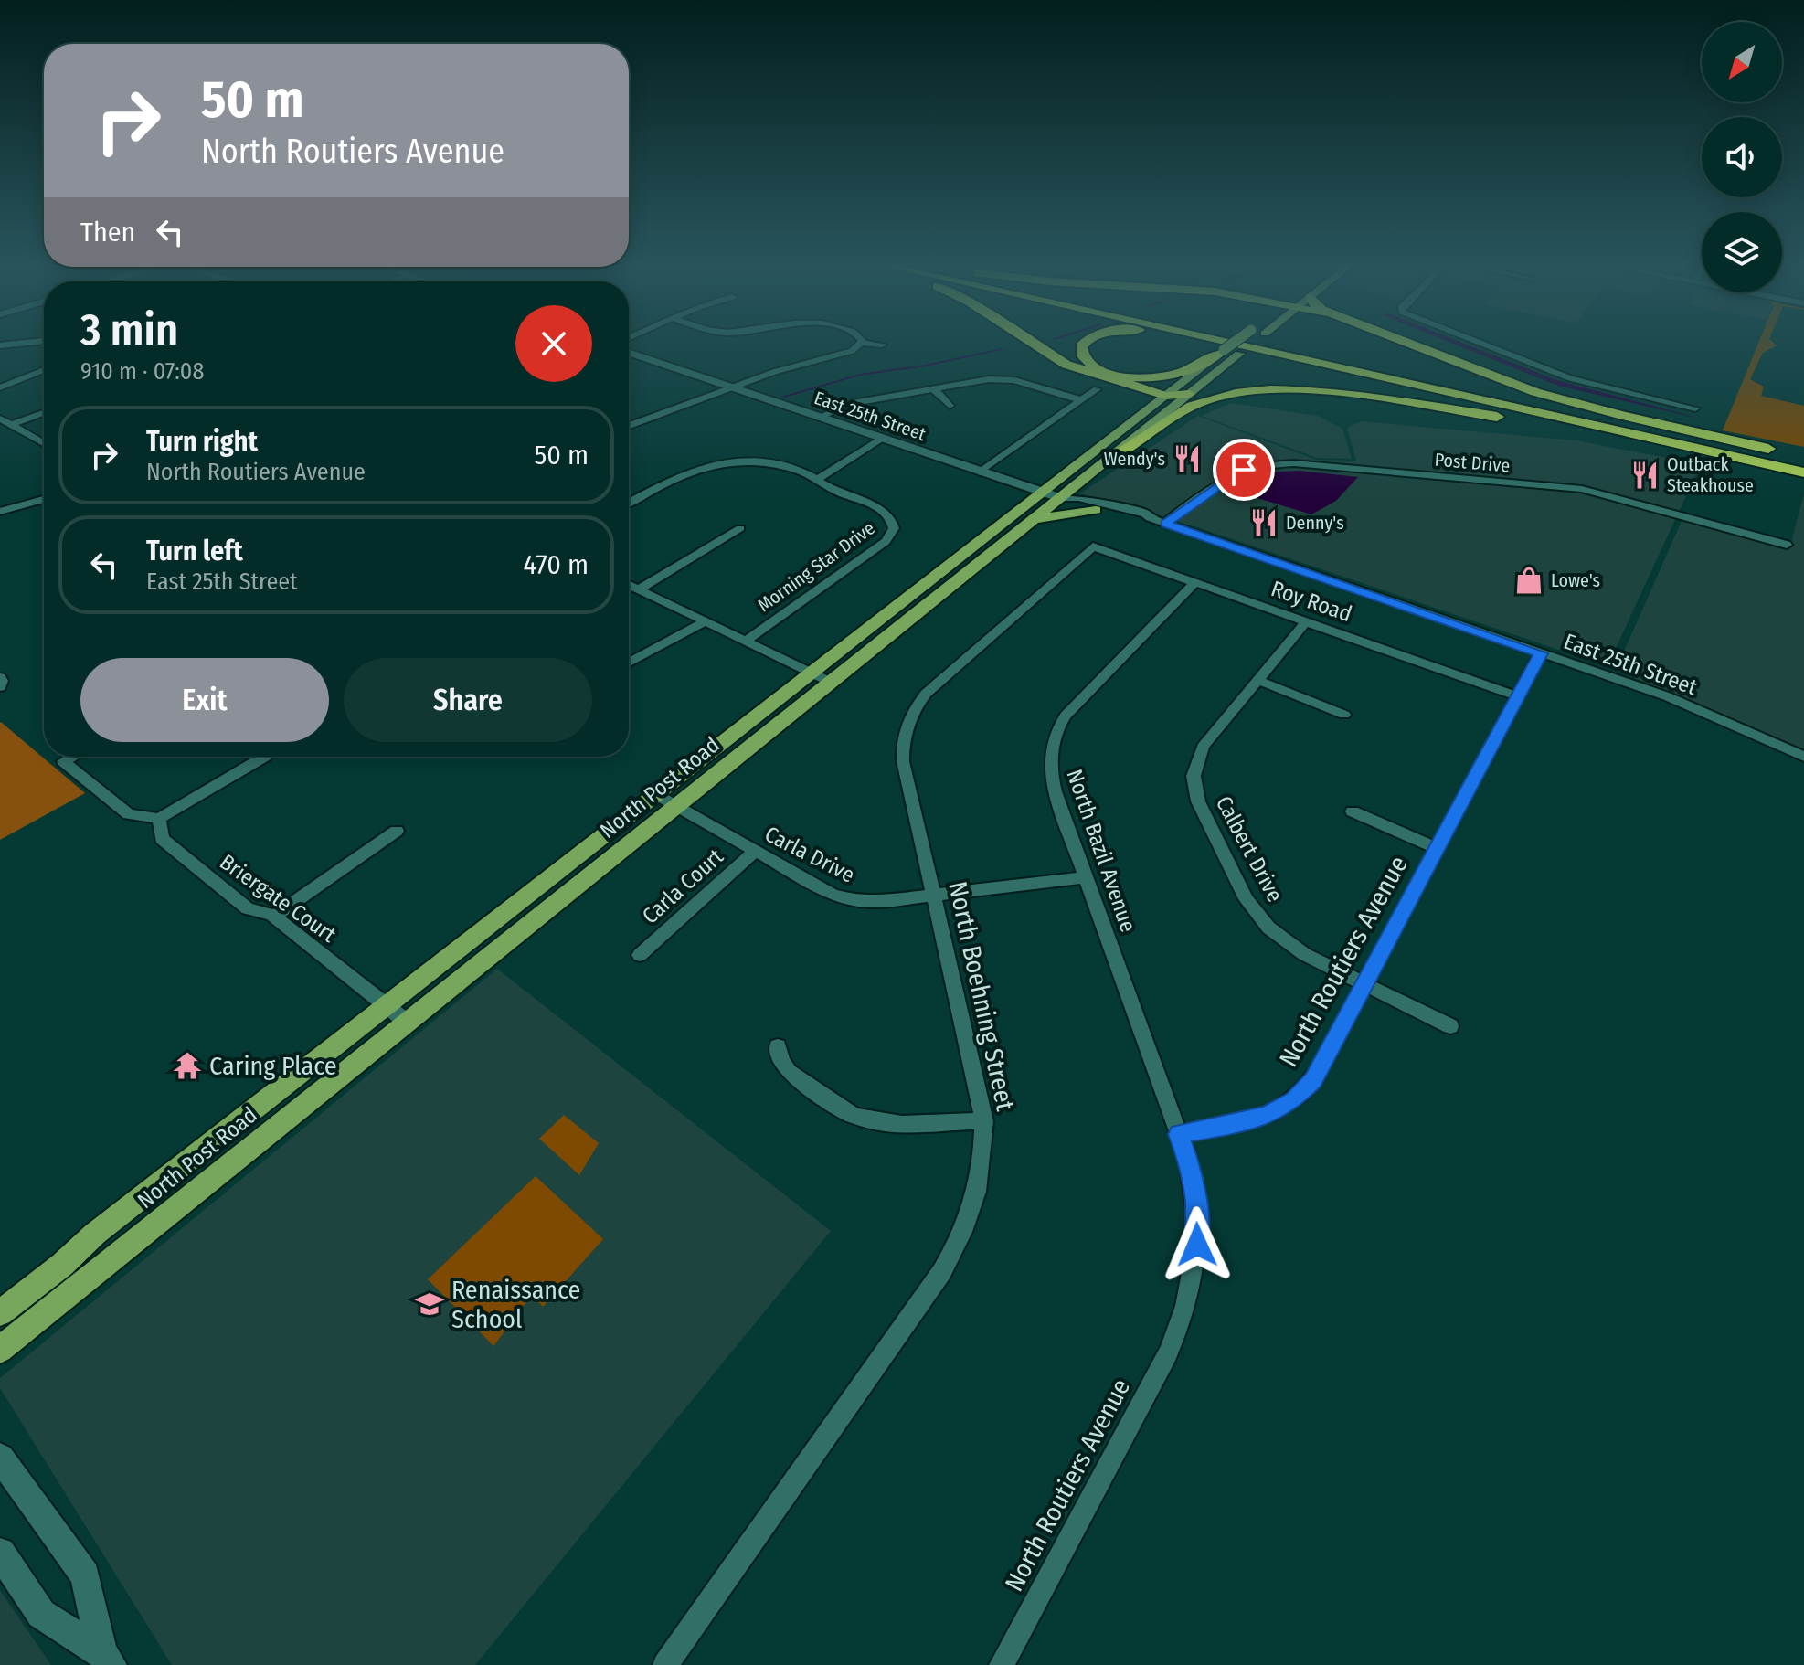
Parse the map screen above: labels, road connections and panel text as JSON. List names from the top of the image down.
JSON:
{
  "streets": {
    "main road": ["North Post Road"],
    "street": [
      "East 25th Street",
      "Post Drive",
      "Morning Star Drive",
      "Roy Road",
      "Calbert Drive",
      "North Bazil Avenue",
      "Carla Drive",
      "Carla Court",
      "Briergate Court",
      "North Routiers Avenue",
      "North Boehning Street"
    ]
  },
  "crossings": [
    ["East 25th Street", "Post Drive"],
    ["East 25th Street", "North Post Road"],
    ["East 25th Street", "North Routiers Avenue"],
    ["Roy Road", "Calbert Drive"],
    ["Roy Road", "North Bazil Avenue"],
    ["Roy Road", "North Routiers Avenue"],
    ["Roy Road", "North Boehning Street"],
    ["North Post Road", "Carla Drive"],
    ["North Post Road", "Briergate Court"],
    ["Calbert Drive", "North Routiers Avenue"],
    ["North Bazil Avenue", "Carla Drive"],
    ["North Bazil Avenue", "North Routiers Avenue"],
    ["Carla Drive", "Carla Court"],
    ["Carla Drive", "North Boehning Street"]
  ],
  "places": {
    "restaurant": ["Wendy's", "Outback Steakhouse", "Denny's"],
    "shop": ["Lowe's"],
    "temple": ["Caring Place"],
    "school or university": ["Renaissance School"]
  },
  "north": "bottom left",
  "page": {
    "turn": ["50 m", "North Routiers Avenue"],
    "then": "Then",
    "heading": ["3 min", "910 m · 07:08"],
    "list": [
      {
        "name": "Turn right",
        "note": "North Routiers Avenue",
        "value": "50 m"
      },
      {
        "name": "Turn left",
        "note": "East 25th Street",
        "value": "470 m"
      }
    ],
    "buttons": ["Exit", "Share"]
  }
}
